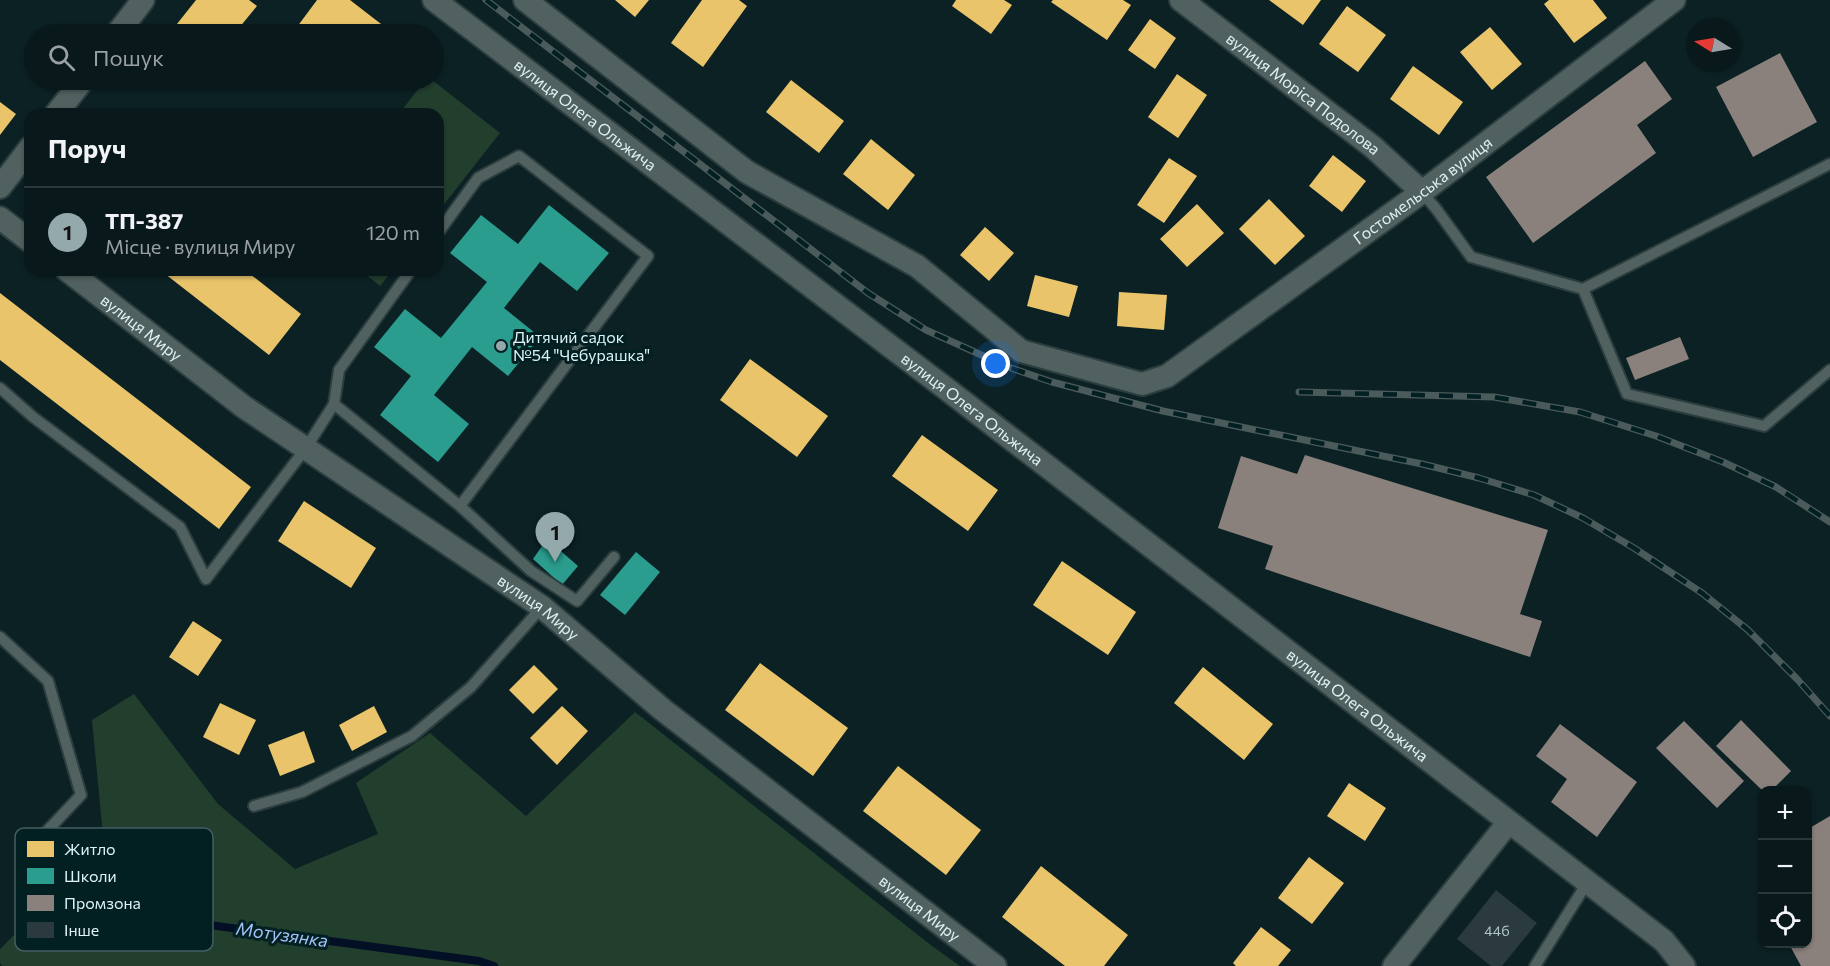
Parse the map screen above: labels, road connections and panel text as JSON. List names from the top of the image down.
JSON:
{
  "streets": {
    "street": [
      "вулиця Моріса Подолова",
      "вулиця Олега Ольжича",
      "Гостомельська вулиця",
      "вулиця Миру"
    ]
  },
  "crossings": [
    ["вулиця Моріса Подолова", "Гостомельська вулиця"]
  ],
  "water": ["Мотузянка"],
  "places": ["Дитячий садок №54 \"Чебурашка\""],
  "house_numbers": ["44б"],
  "legend": [
    "Житло",
    "Школи",
    "Промзона",
    "Інше"
  ],
  "north": "left",
  "page": {
    "search": "Пошук",
    "heading": "Поруч",
    "list": [
      {
        "mark": "1",
        "name": "ТП-387",
        "note": "Місце · вулиця Миру",
        "value": "120 m"
      }
    ],
    "pins": "1",
    "map_buttons": ["+", "−"]
  }
}
